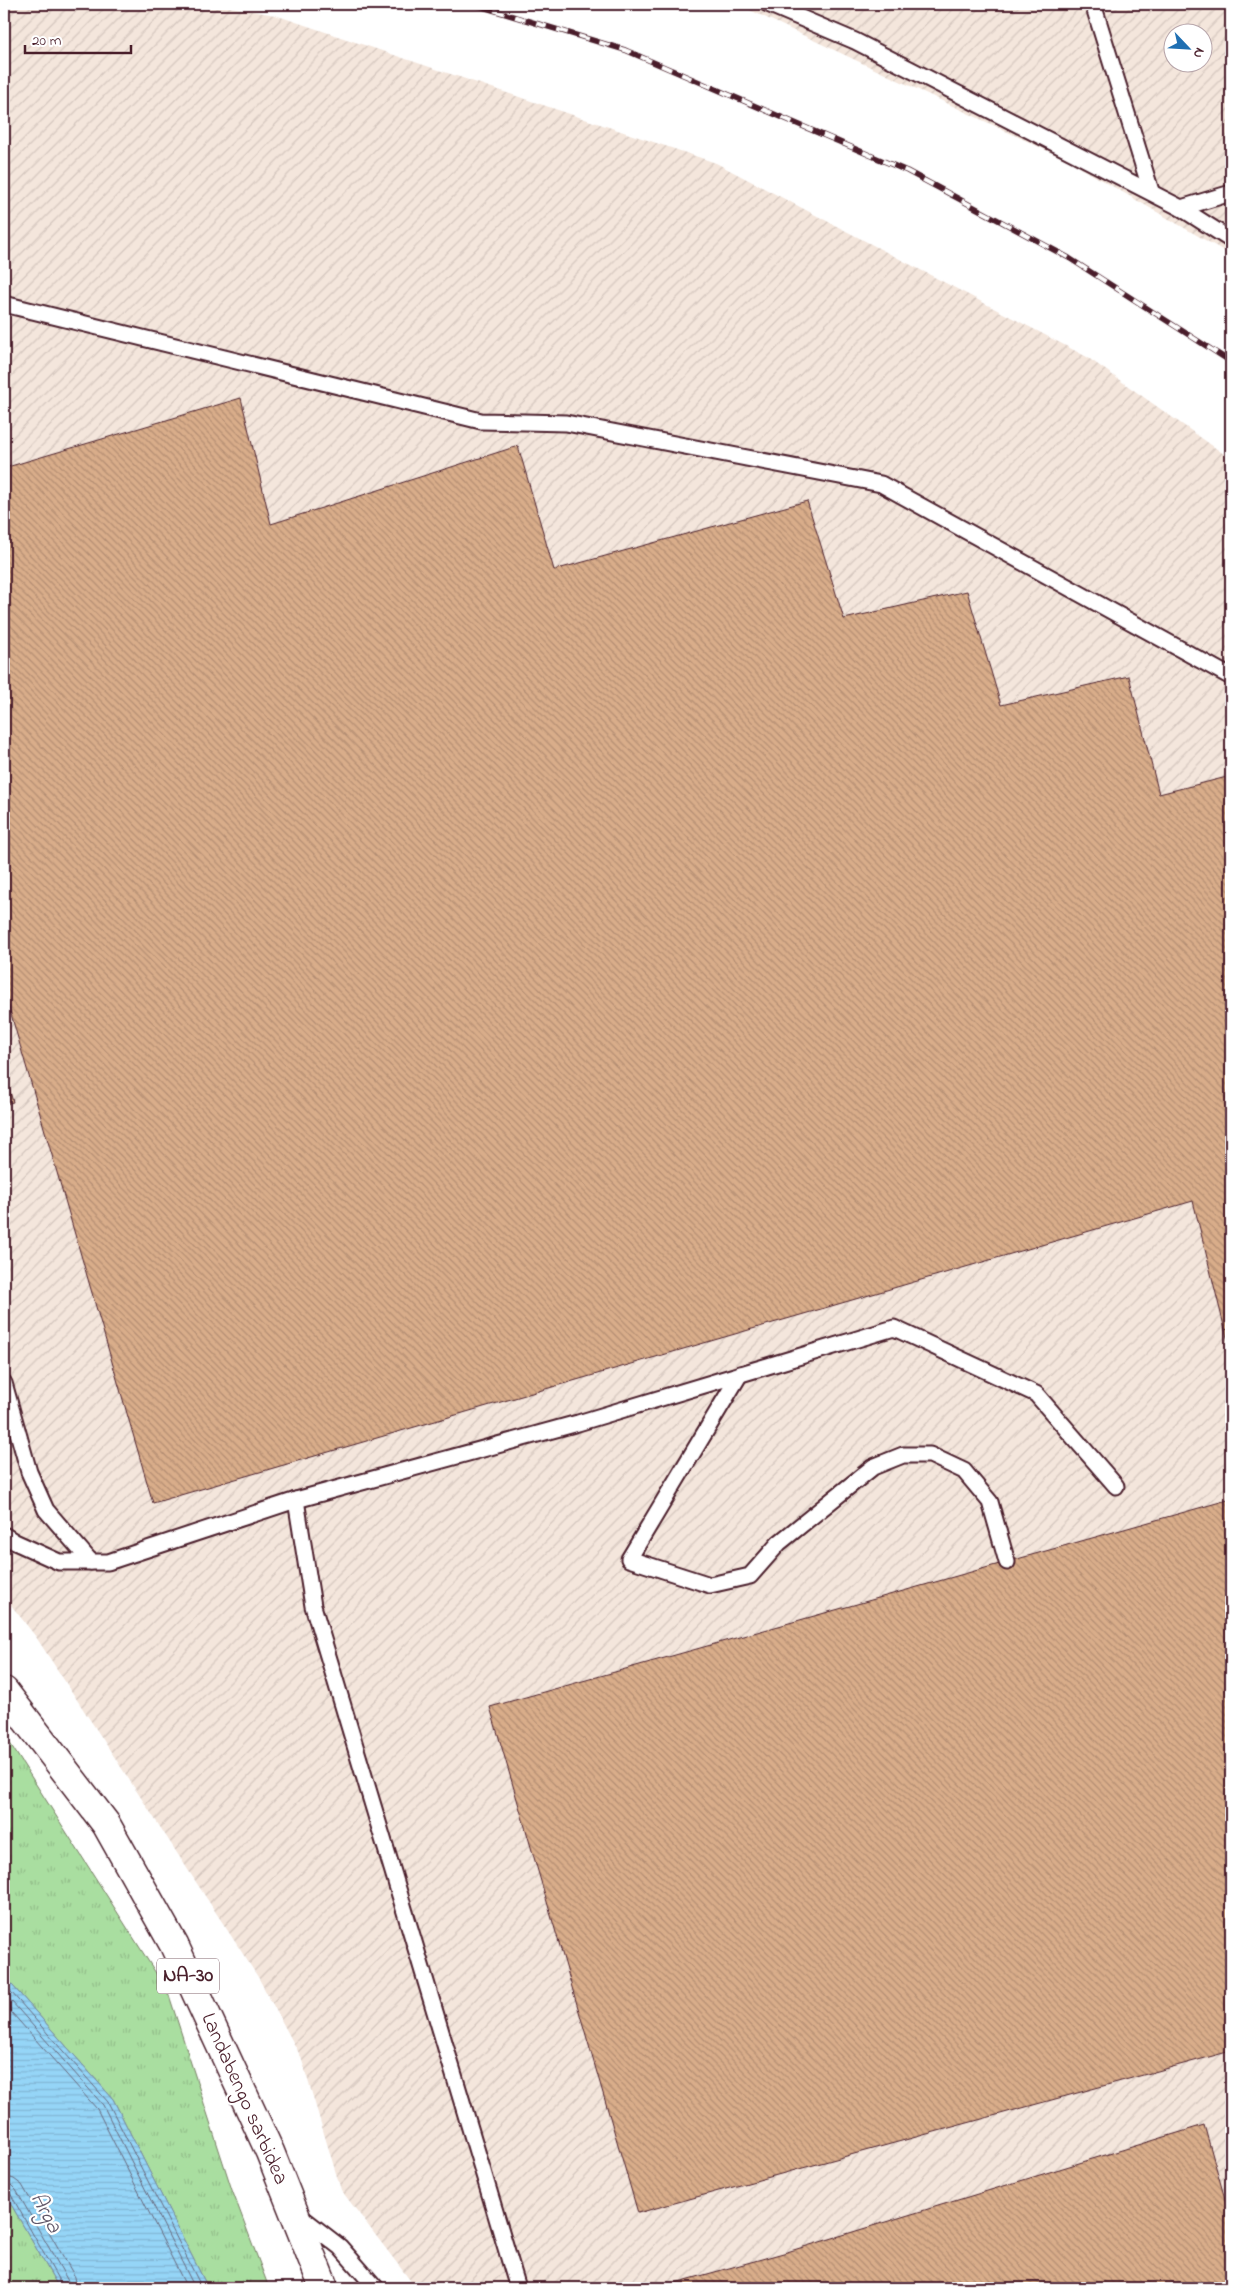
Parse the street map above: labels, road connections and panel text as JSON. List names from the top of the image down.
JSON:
{
  "streets": {
    "highway": ["NA-30", "Landabengo sarbidea"]
  },
  "water": ["Arga"],
  "scale_bar": "20 m",
  "north": "bottom right"
}
